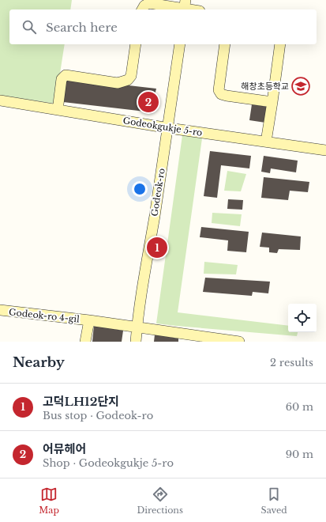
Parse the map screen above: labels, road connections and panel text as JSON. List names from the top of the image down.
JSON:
{
  "streets": {
    "street": ["Godeokgukje 5-ro", "Godeok-ro", "Godeok-ro 4-gil"]
  },
  "crossings": [
    ["Godeokgukje 5-ro", "Godeok-ro"],
    ["Godeok-ro", "Godeok-ro 4-gil"]
  ],
  "places": {
    "school or university": ["해창초등학교"]
  },
  "page": {
    "search": "Search here",
    "pins": ["2", "1"],
    "heading": ["Nearby", "2 results"],
    "list": [
      {
        "mark": "1",
        "name": "고덕LH12단지",
        "note": "Bus stop · Godeok-ro",
        "value": "60 m"
      },
      {
        "mark": "2",
        "name": "어뮤헤어",
        "note": "Shop · Godeokgukje 5-ro",
        "value": "90 m"
      }
    ],
    "nav": ["Map", "Directions", "Saved"]
  }
}
